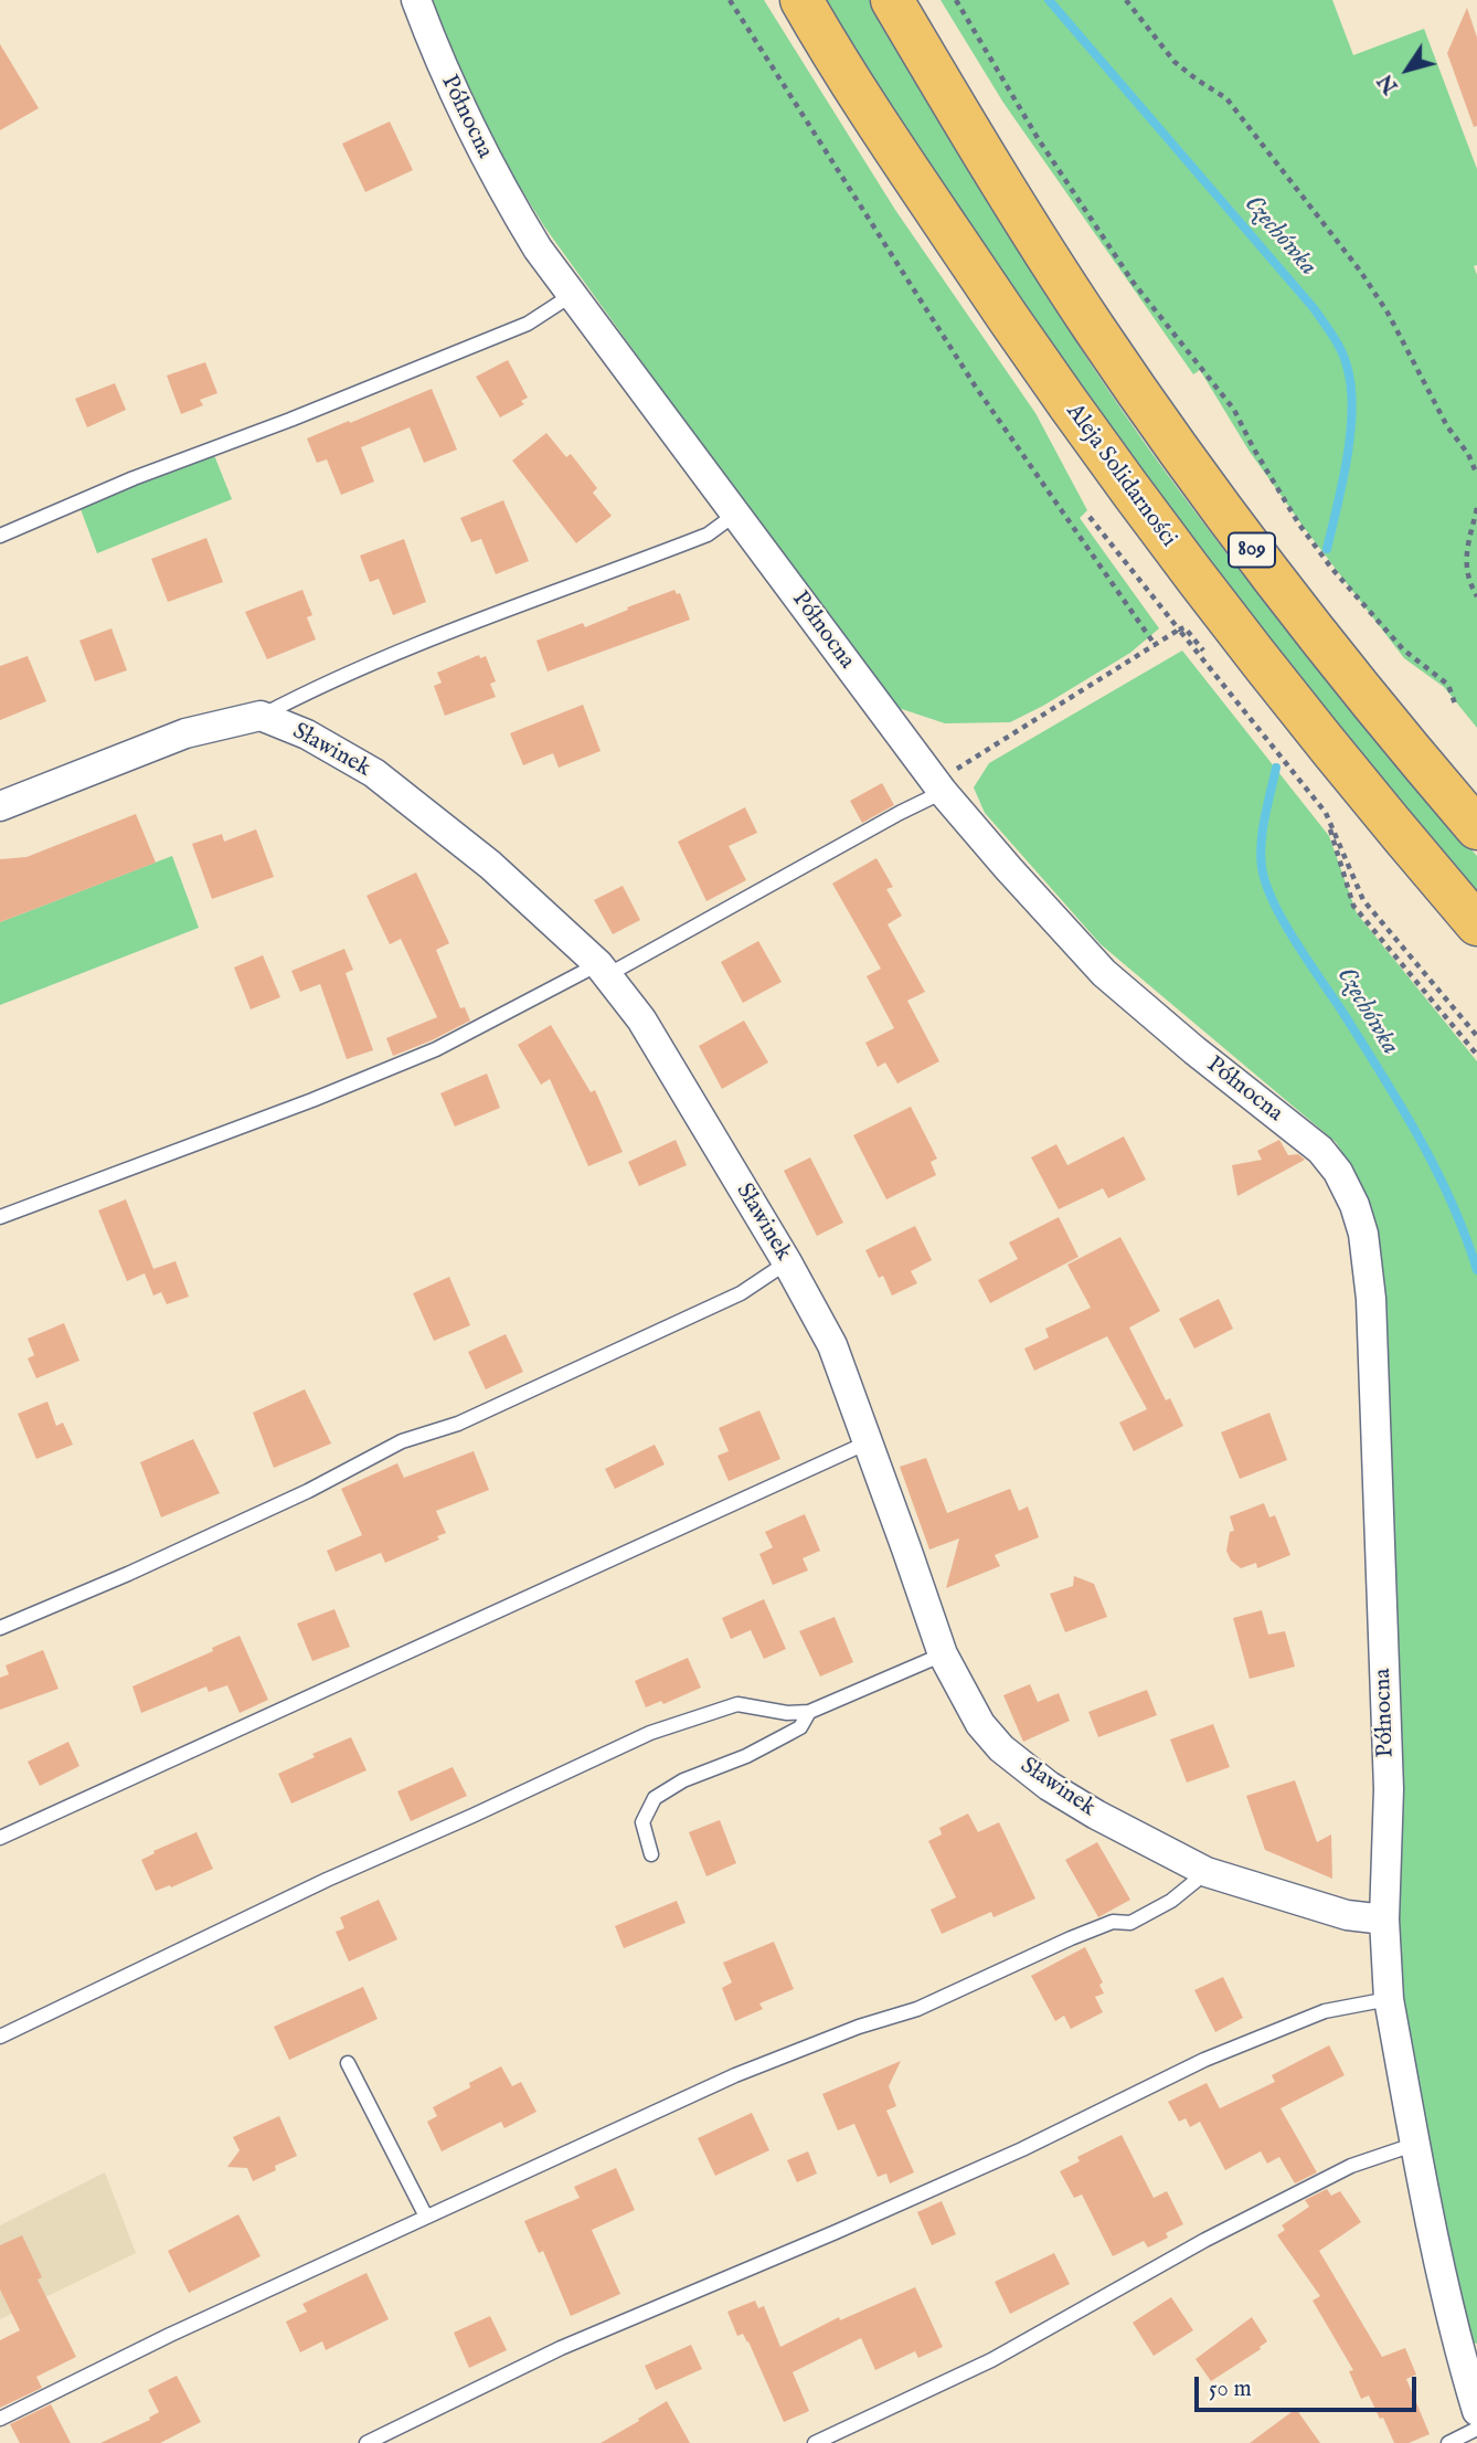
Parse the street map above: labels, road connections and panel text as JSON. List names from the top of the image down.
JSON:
{
  "streets": {
    "main road": ["Aleja Solidarności", "809"],
    "street": ["Północna", "Sławinek"]
  },
  "crossings": [
    ["Północna", "Sławinek"]
  ],
  "water": ["Czechówka"],
  "scale_bar": "50 m",
  "north": "bottom left"
}
